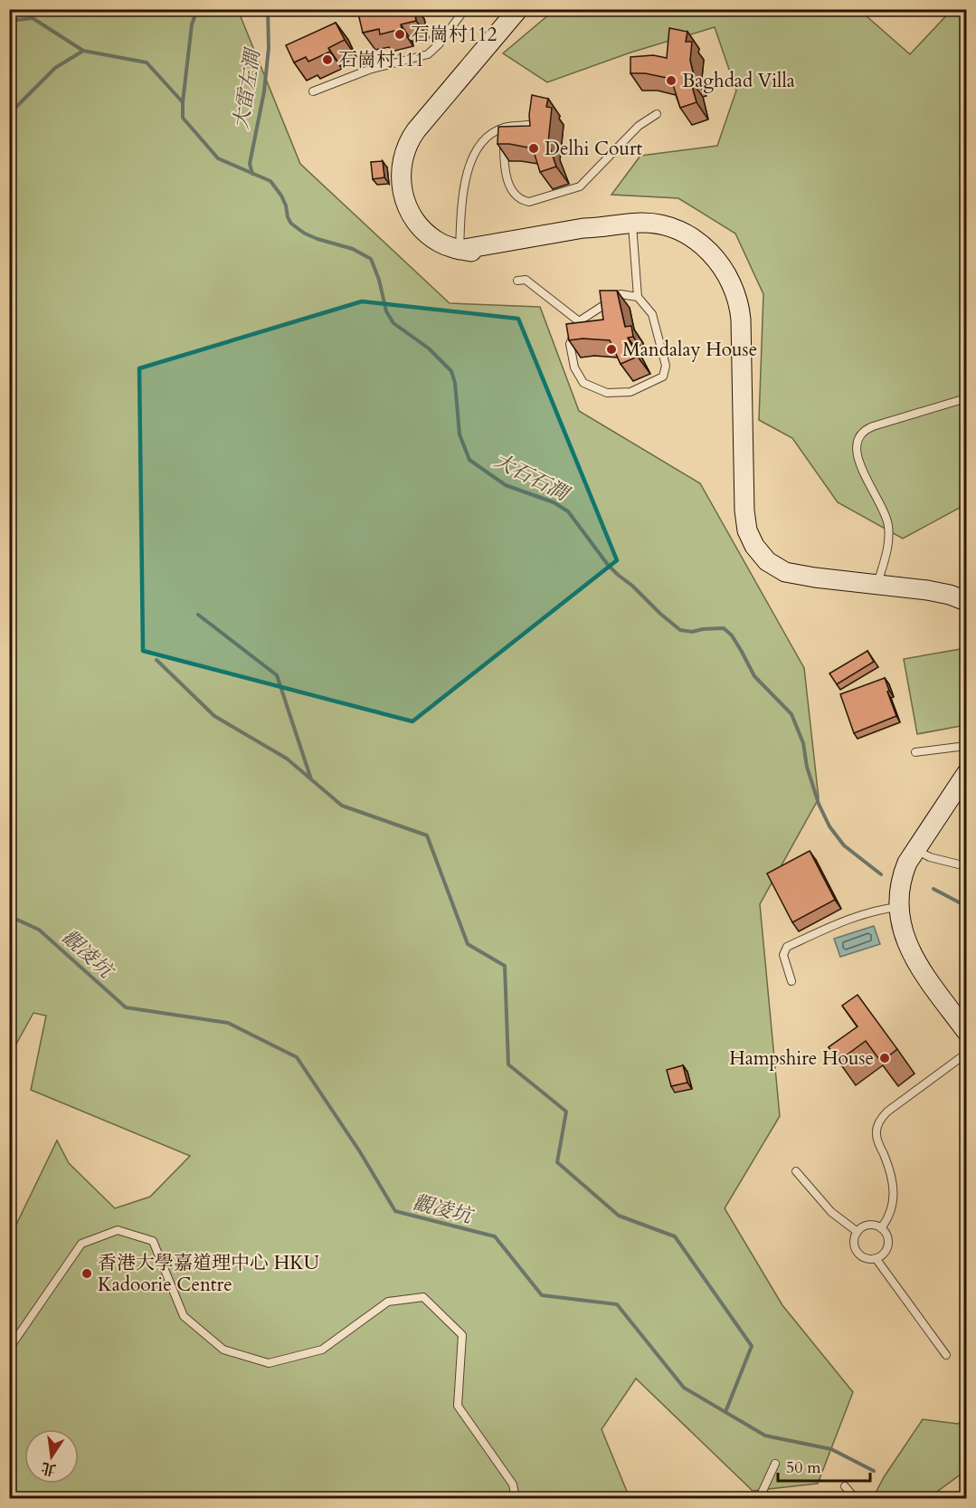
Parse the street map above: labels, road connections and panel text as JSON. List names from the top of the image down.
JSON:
{
  "water": ["大雷左澗", "大石石澗", "觀凌坑"],
  "places": [
    "石崗村112",
    "石崗村111",
    "Baghdad Villa",
    "Delhi Court",
    "Mandalay House",
    "Hampshire House",
    "香港大學嘉道理中心 HKU Kadoorie Centre"
  ],
  "scale_bar": "50 m",
  "north": "bottom"
}
